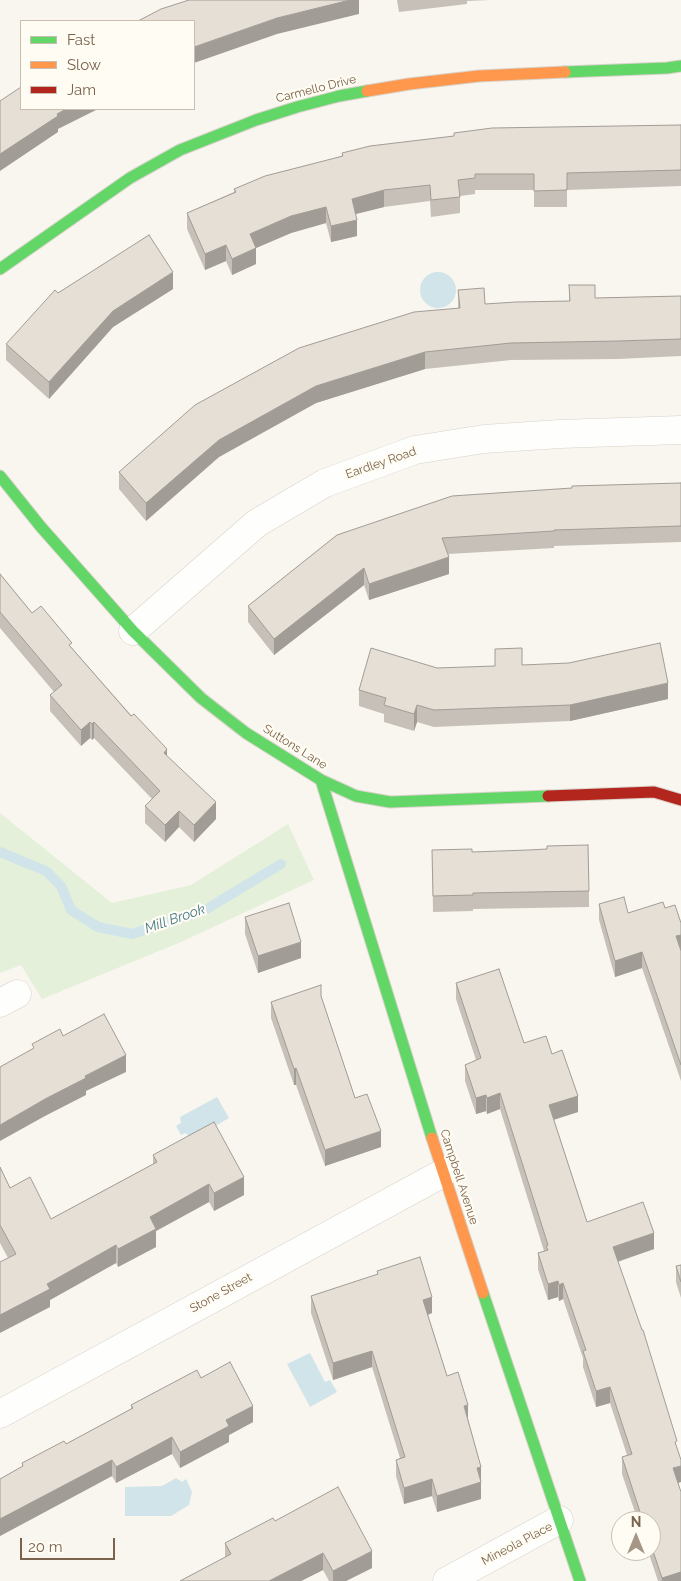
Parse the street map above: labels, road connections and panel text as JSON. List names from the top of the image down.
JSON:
{
  "streets": {
    "street": [
      "Carmello Drive",
      "Eardley Road",
      "Suttons Lane",
      "Campbell Avenue",
      "Stone Street",
      "Mineola Place"
    ]
  },
  "crossings": [
    ["Eardley Road", "Suttons Lane"],
    ["Suttons Lane", "Campbell Avenue"],
    ["Campbell Avenue", "Stone Street"],
    ["Campbell Avenue", "Mineola Place"]
  ],
  "water": ["Mill Brook"],
  "legend": ["Fast", "Slow", "Jam"],
  "scale_bar": "20 m",
  "north": "top"
}
